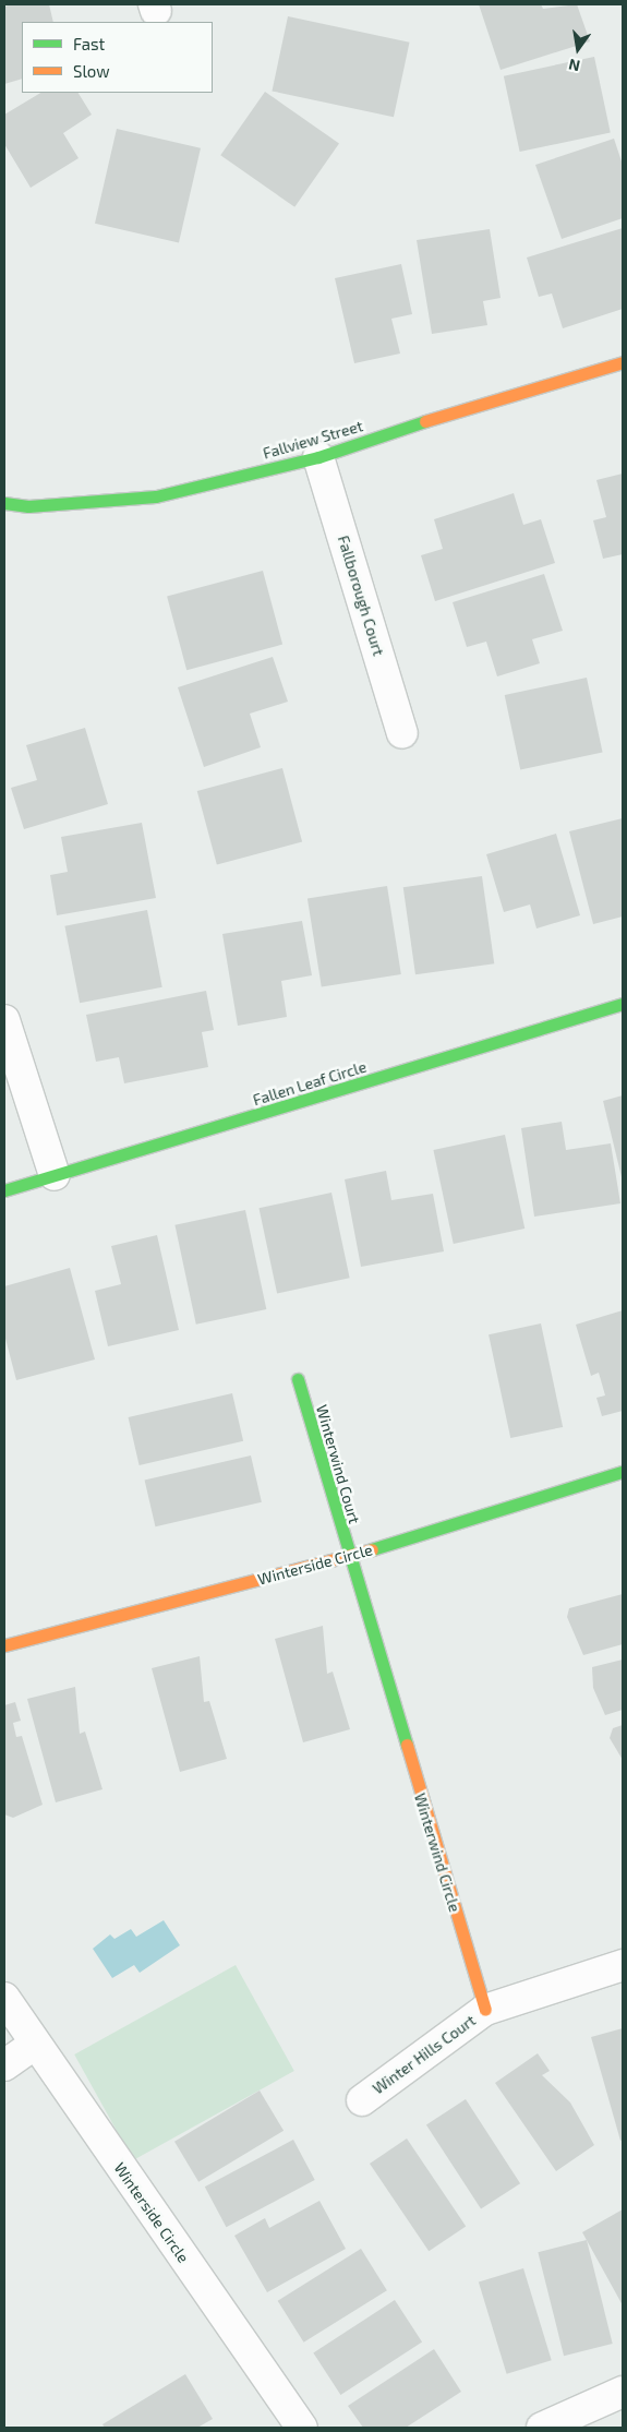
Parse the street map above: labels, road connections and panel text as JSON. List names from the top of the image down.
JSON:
{
  "streets": {
    "street": [
      "Fallview Street",
      "Fallborough Court",
      "Fallen Leaf Circle",
      "Winterwind Court",
      "Winterside Circle",
      "Winterwind Circle",
      "Winter Hills Court"
    ]
  },
  "crossings": [
    ["Fallview Street", "Fallborough Court"],
    ["Winterwind Court", "Winterside Circle"],
    ["Winterwind Court", "Winterwind Circle"],
    ["Winterside Circle", "Winterwind Circle"],
    ["Winterwind Circle", "Winter Hills Court"]
  ],
  "legend": ["Fast", "Slow"],
  "north": "bottom"
}
